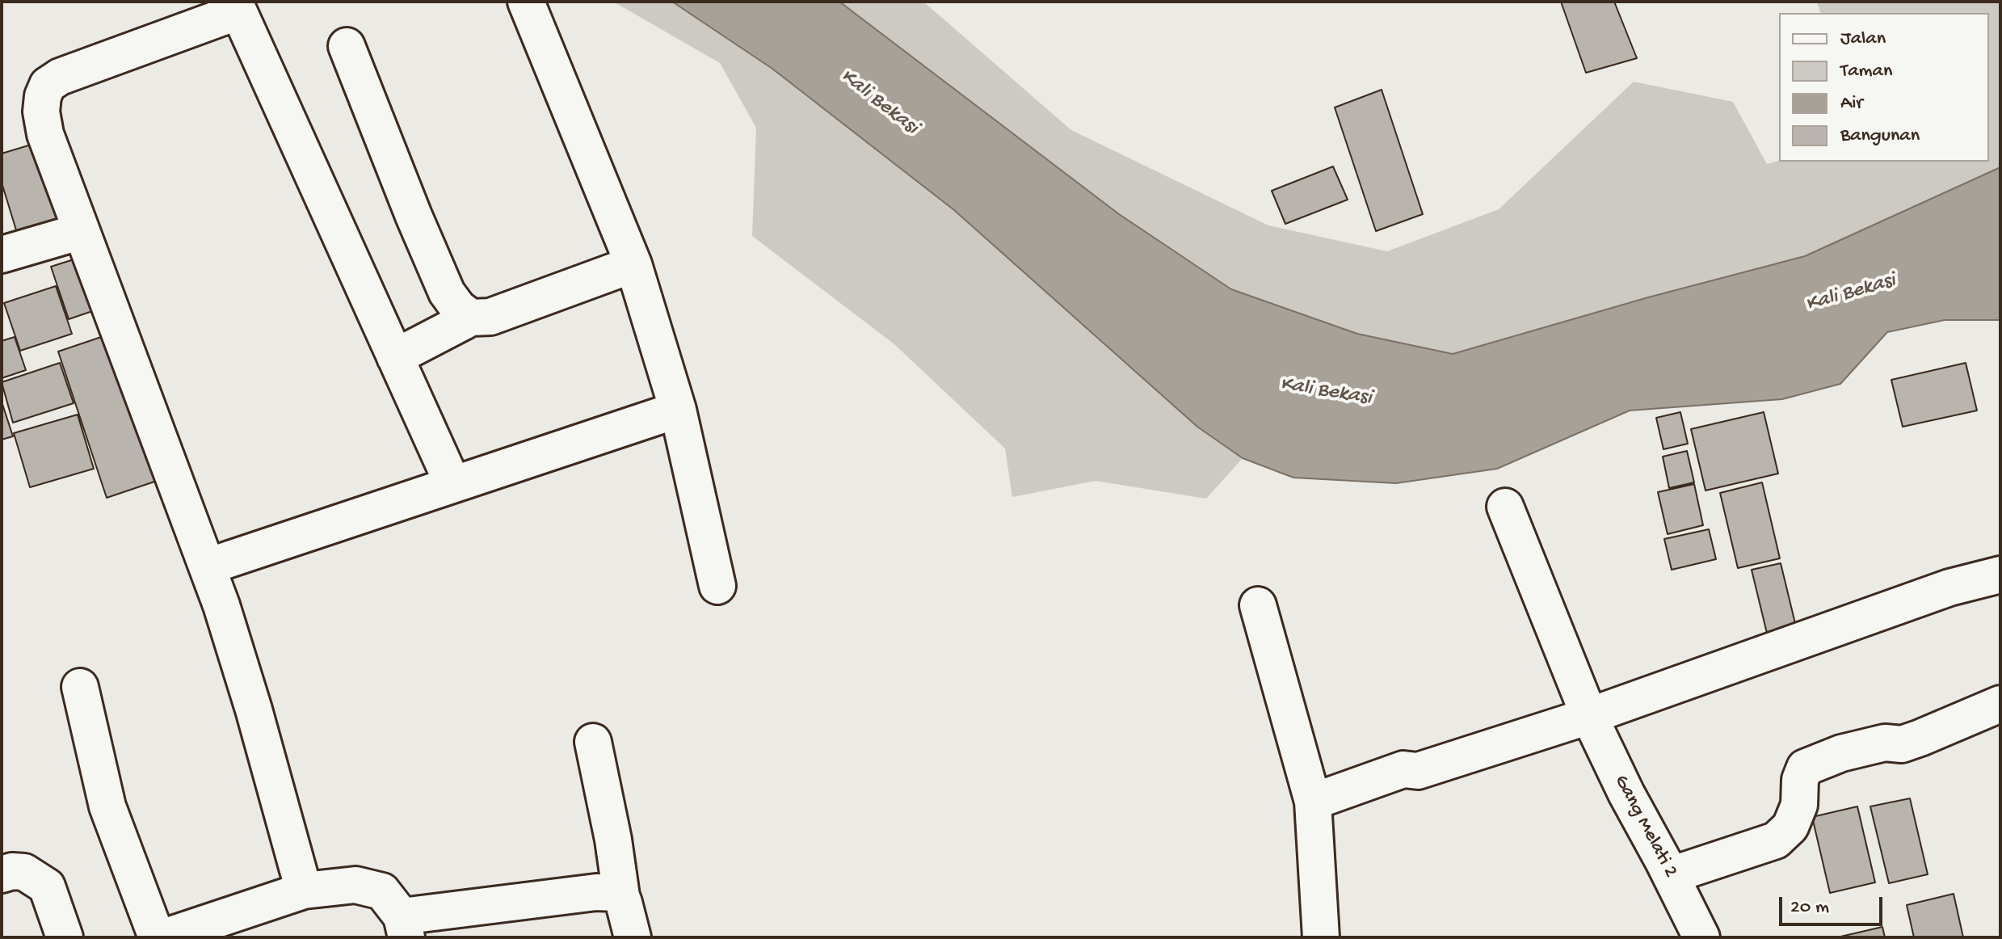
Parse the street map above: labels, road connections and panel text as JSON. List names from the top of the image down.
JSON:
{
  "streets": {
    "street": ["Gang Melati 2"]
  },
  "water": ["Kali Bekasi"],
  "legend": [
    "Jalan",
    "Taman",
    "Air",
    "Bangunan"
  ],
  "scale_bar": "20 m"
}
